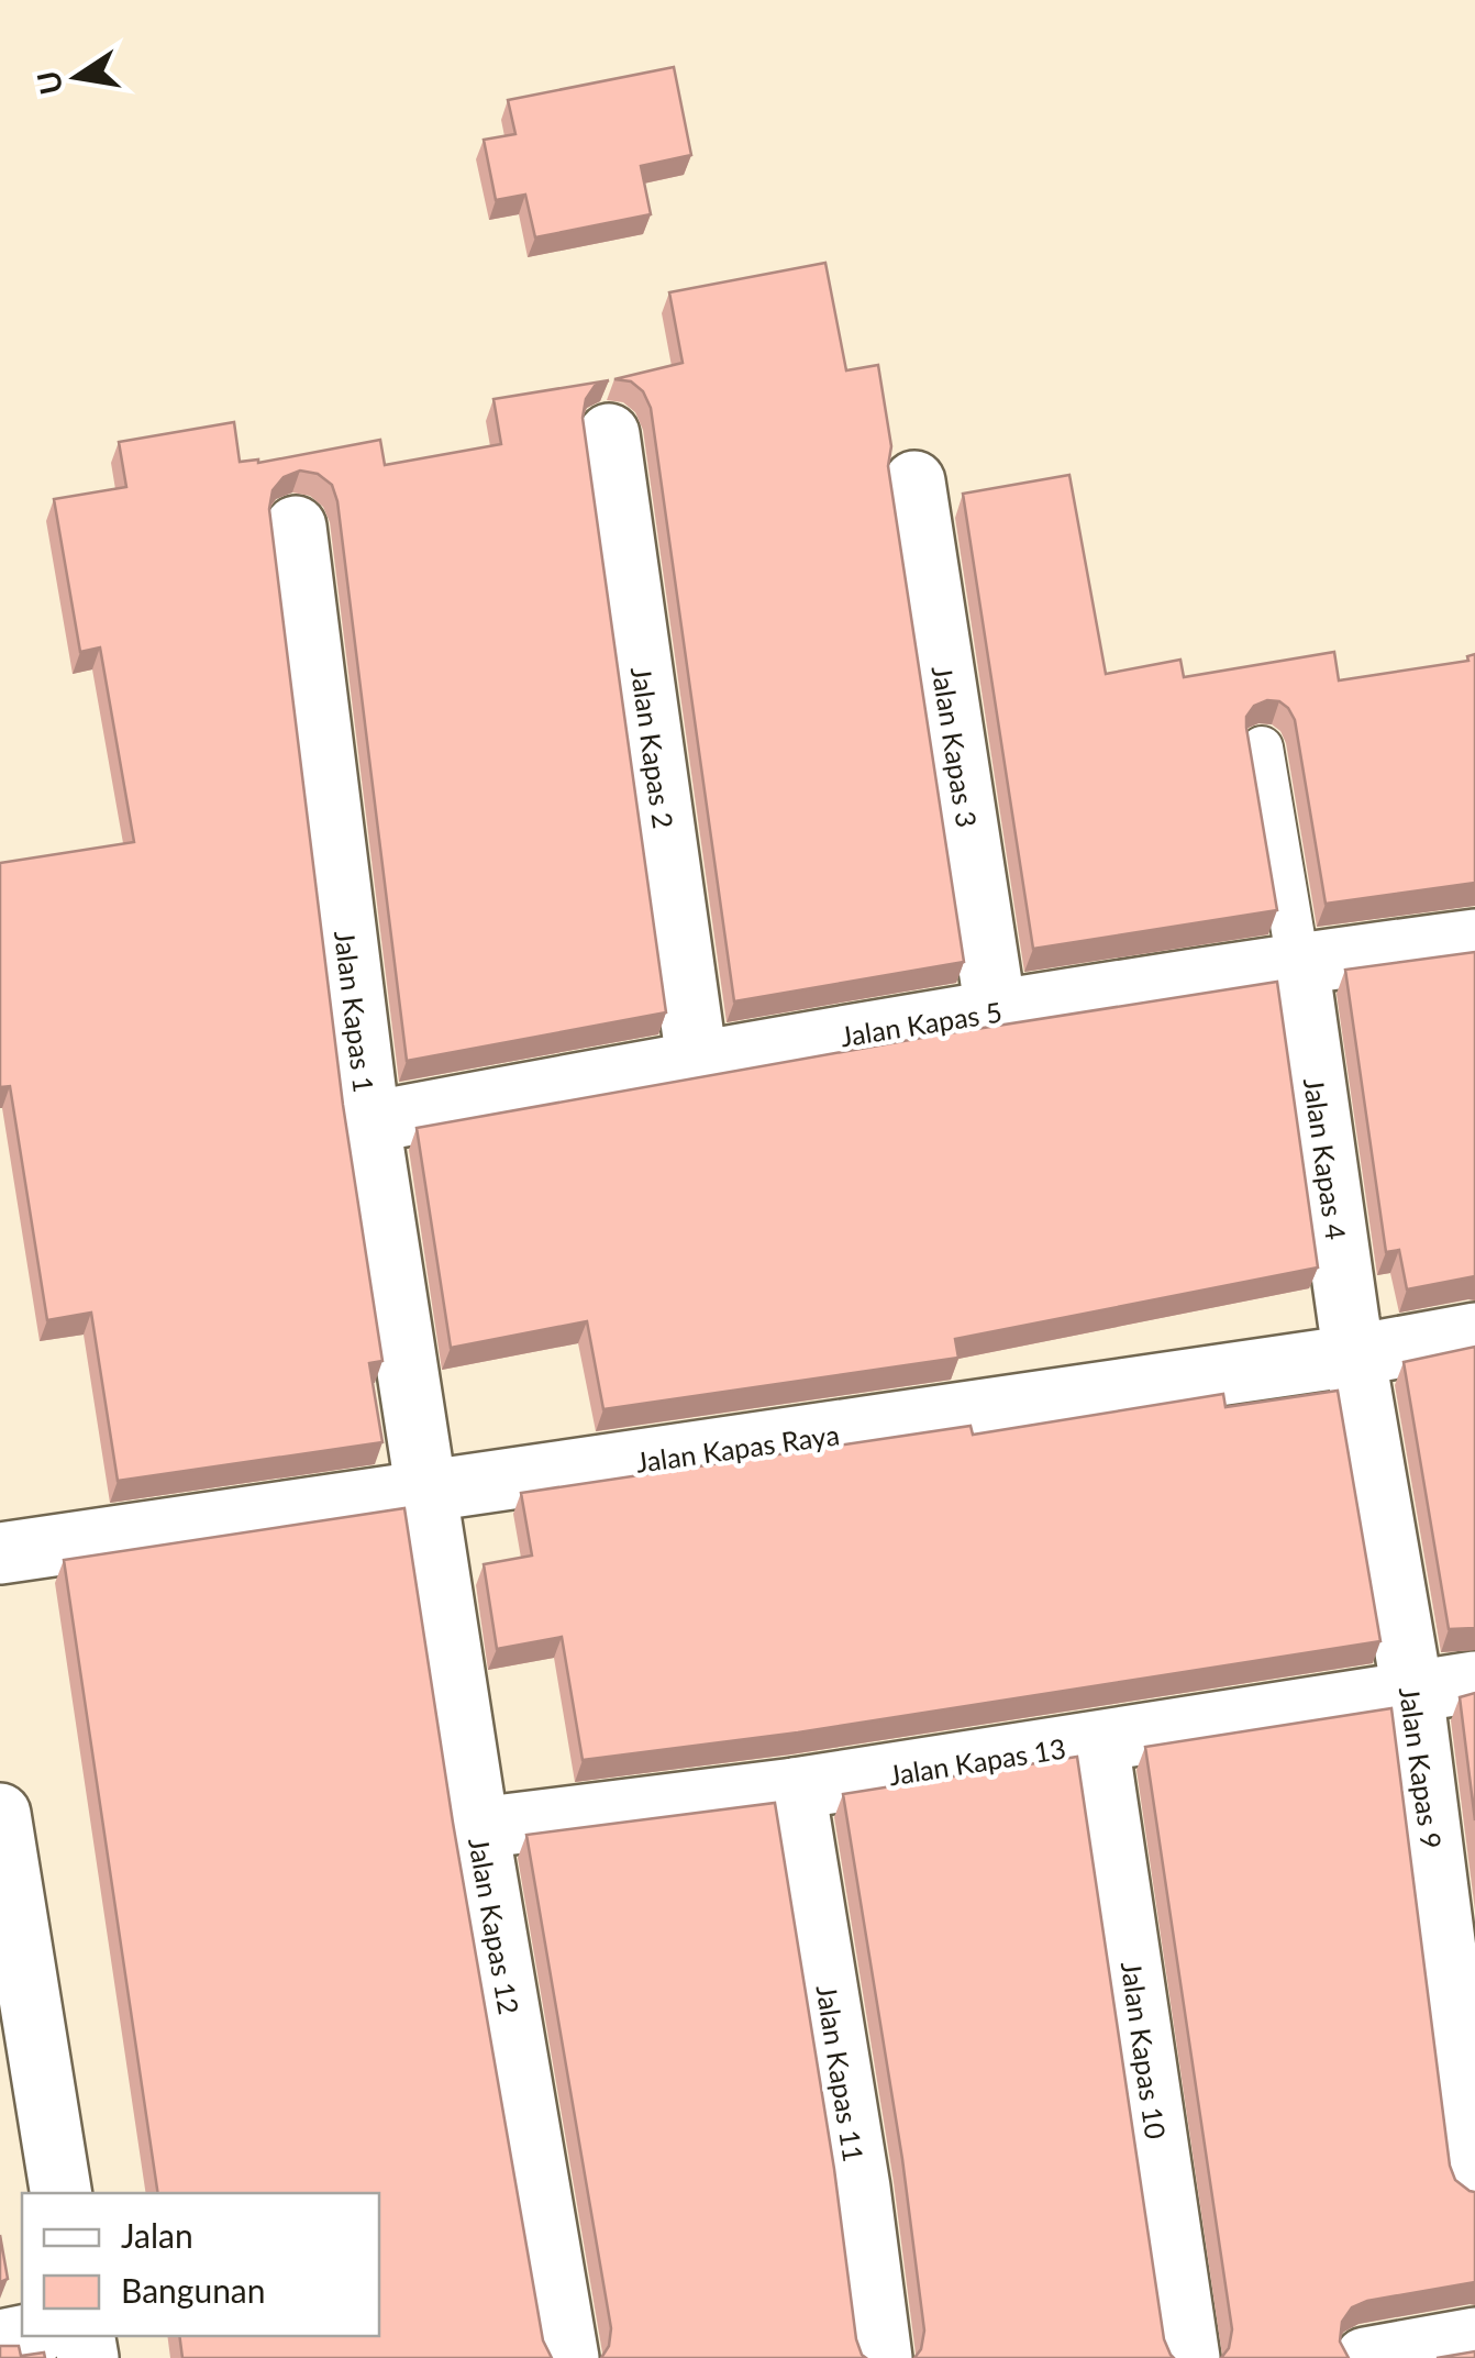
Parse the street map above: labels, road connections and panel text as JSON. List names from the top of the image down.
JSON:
{
  "streets": {
    "street": [
      "Jalan Kapas 3",
      "Jalan Kapas 2",
      "Jalan Kapas 1",
      "Jalan Kapas 5",
      "Jalan Kapas 4",
      "Jalan Kapas Raya",
      "Jalan Kapas 13",
      "Jalan Kapas 9",
      "Jalan Kapas 12",
      "Jalan Kapas 10",
      "Jalan Kapas 11"
    ]
  },
  "crossings": [
    ["Jalan Kapas 3", "Jalan Kapas 5"],
    ["Jalan Kapas 2", "Jalan Kapas 5"],
    ["Jalan Kapas 1", "Jalan Kapas 5"],
    ["Jalan Kapas 1", "Jalan Kapas Raya"],
    ["Jalan Kapas 1", "Jalan Kapas 12"],
    ["Jalan Kapas 5", "Jalan Kapas 4"],
    ["Jalan Kapas 4", "Jalan Kapas Raya"],
    ["Jalan Kapas 4", "Jalan Kapas 9"],
    ["Jalan Kapas Raya", "Jalan Kapas 9"],
    ["Jalan Kapas Raya", "Jalan Kapas 12"],
    ["Jalan Kapas 13", "Jalan Kapas 9"],
    ["Jalan Kapas 13", "Jalan Kapas 12"],
    ["Jalan Kapas 13", "Jalan Kapas 10"],
    ["Jalan Kapas 13", "Jalan Kapas 11"]
  ],
  "legend": ["Jalan", "Bangunan"],
  "north": "left"
}
